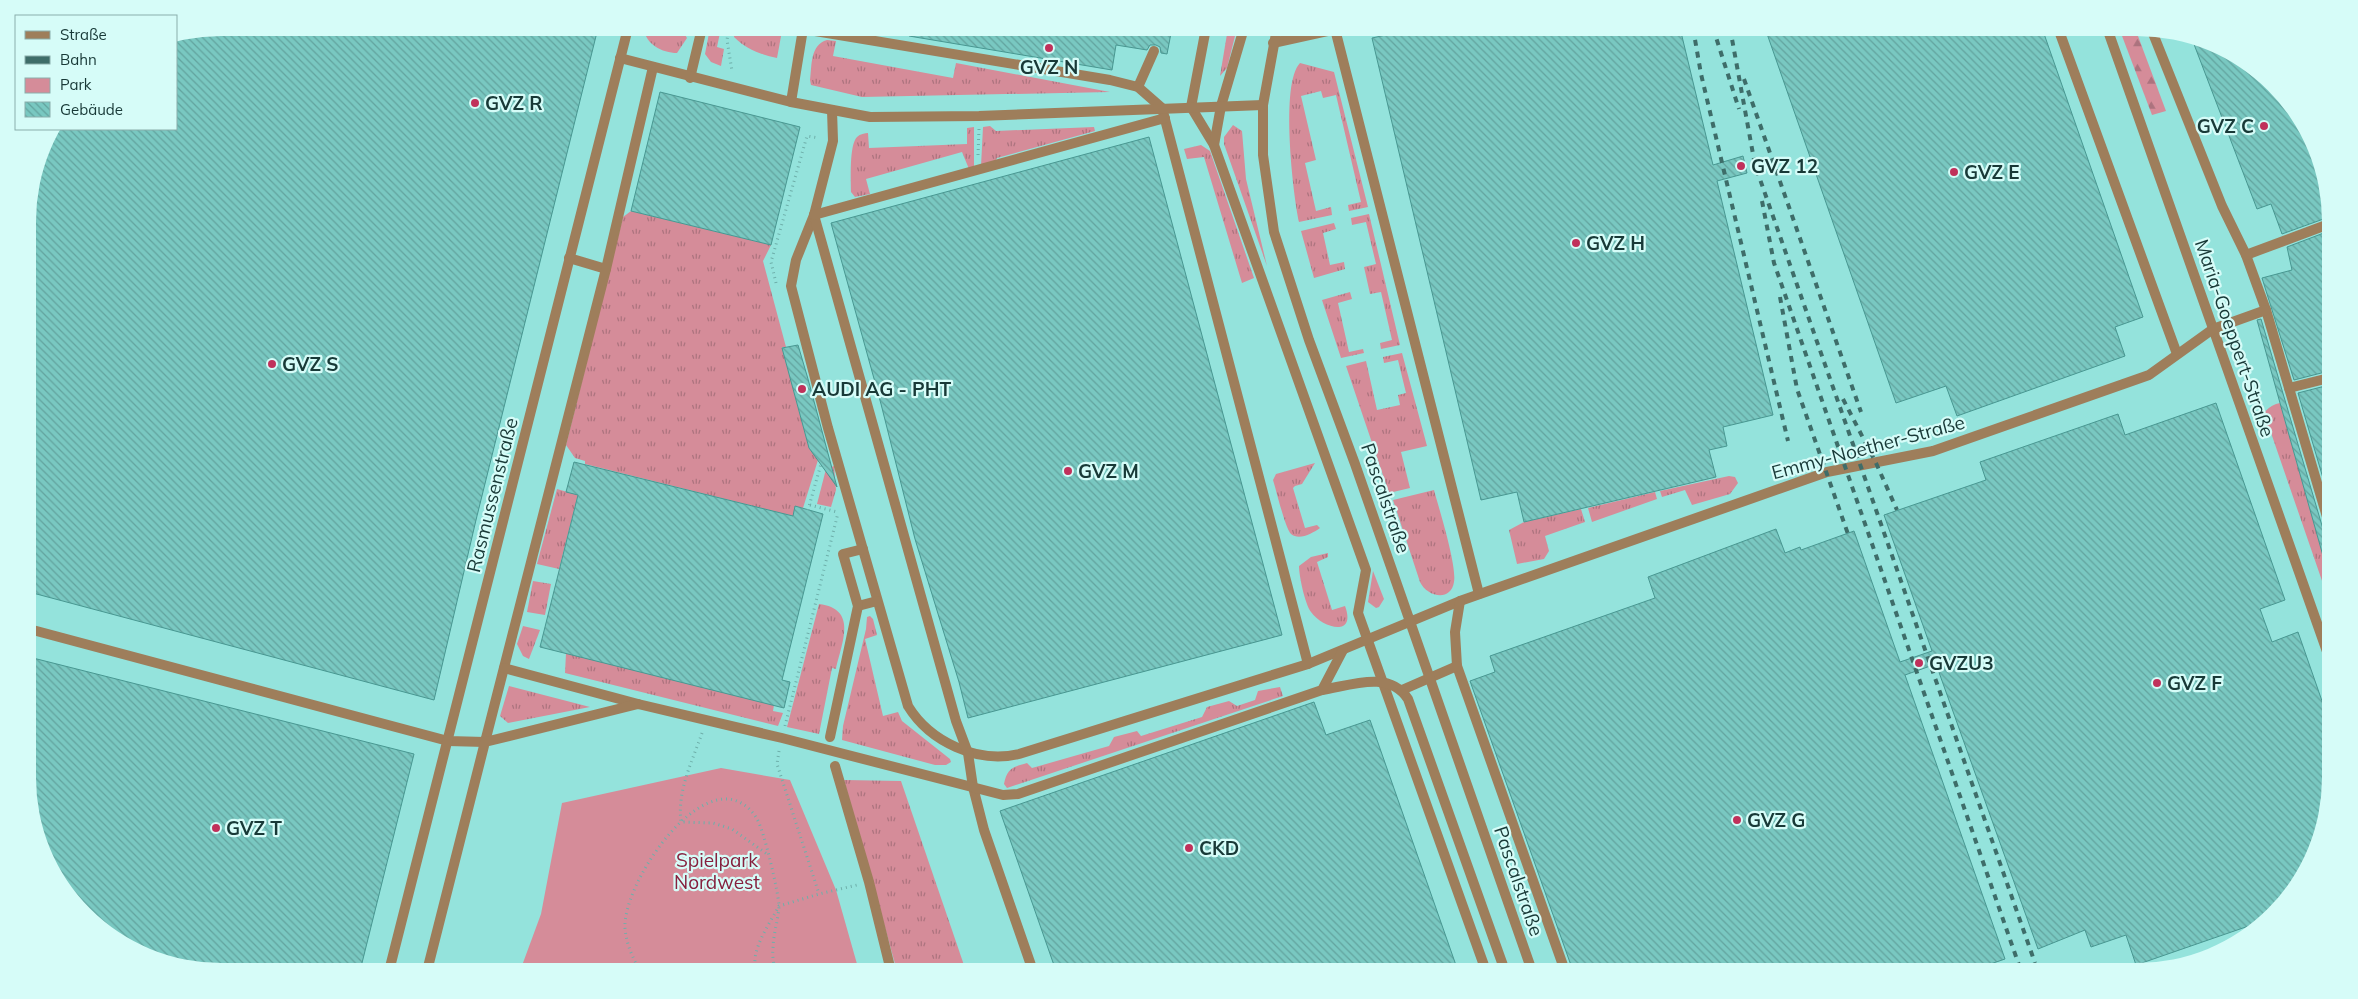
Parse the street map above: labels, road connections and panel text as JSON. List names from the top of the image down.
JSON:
{
  "streets": {
    "street": [
      "Maria-Goeppert-Straße",
      "Emmy-Noether-Straße",
      "Rasmussenstraße",
      "Pascalstraße"
    ]
  },
  "crossings": [
    ["Maria-Goeppert-Straße", "Emmy-Noether-Straße"],
    ["Emmy-Noether-Straße", "Pascalstraße"]
  ],
  "parks": ["Spielpark Nordwest"],
  "places": [
    "GVZ N",
    "GVZ R",
    "GVZ C",
    "GVZ 12",
    "GVZ E",
    "GVZ H",
    "GVZ S",
    "AUDI AG - PHT",
    "GVZ M",
    "GVZU3",
    "GVZ F",
    "GVZ G",
    "GVZ T",
    "CKD"
  ],
  "legend": [
    "Straße",
    "Bahn",
    "Park",
    "Gebäude"
  ]
}
